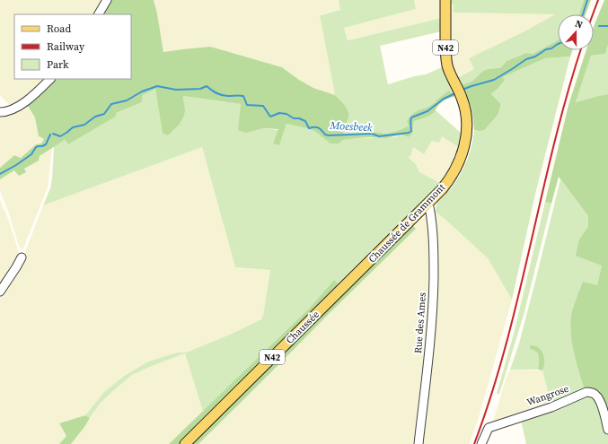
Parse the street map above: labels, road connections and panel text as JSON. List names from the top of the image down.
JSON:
{
  "streets": {
    "main road": ["N42", "Chaussée de Grammont", "Chaussée"],
    "street": ["Rue des Ames", "Wangrose"]
  },
  "crossings": [
    ["Chaussée de Grammont", "Rue des Ames"],
    ["Chaussée de Grammont", "Chaussée"]
  ],
  "water": ["Moesbeek"],
  "legend": ["Road", "Railway", "Park"],
  "north": "top"
}
